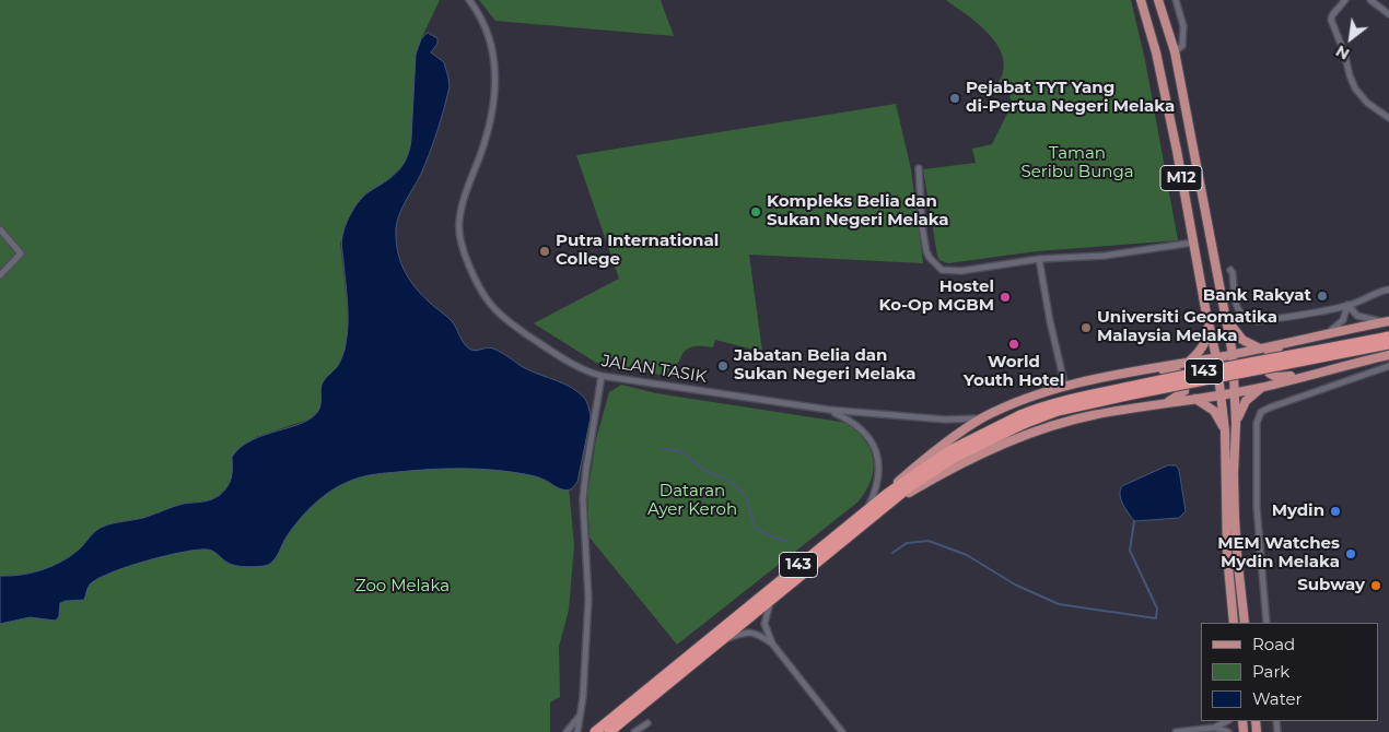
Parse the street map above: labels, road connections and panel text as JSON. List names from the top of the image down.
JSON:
{
  "streets": {
    "highway": ["143"],
    "main road": ["M12"],
    "street": ["JALAN TASIK"]
  },
  "crossings": [
    ["JALAN TASIK", "143"]
  ],
  "parks": ["Taman Seribu Bunga", "Dataran Ayer Keroh", "Zoo Melaka"],
  "places": [
    "Pejabat TYT Yang di-Pertua Negeri Melaka",
    "Kompleks Belia dan Sukan Negeri Melaka",
    "Putra International College",
    "Bank Rakyat",
    "Hostel Ko-Op MGBM",
    "Universiti Geomatika Malaysia Melaka",
    "World Youth Hotel",
    "Jabatan Belia dan Sukan Negeri Melaka",
    "Mydin",
    "MEM Watches Mydin Melaka",
    "Subway"
  ],
  "legend": ["Road", "Park", "Water"],
  "north": "bottom left"
}
